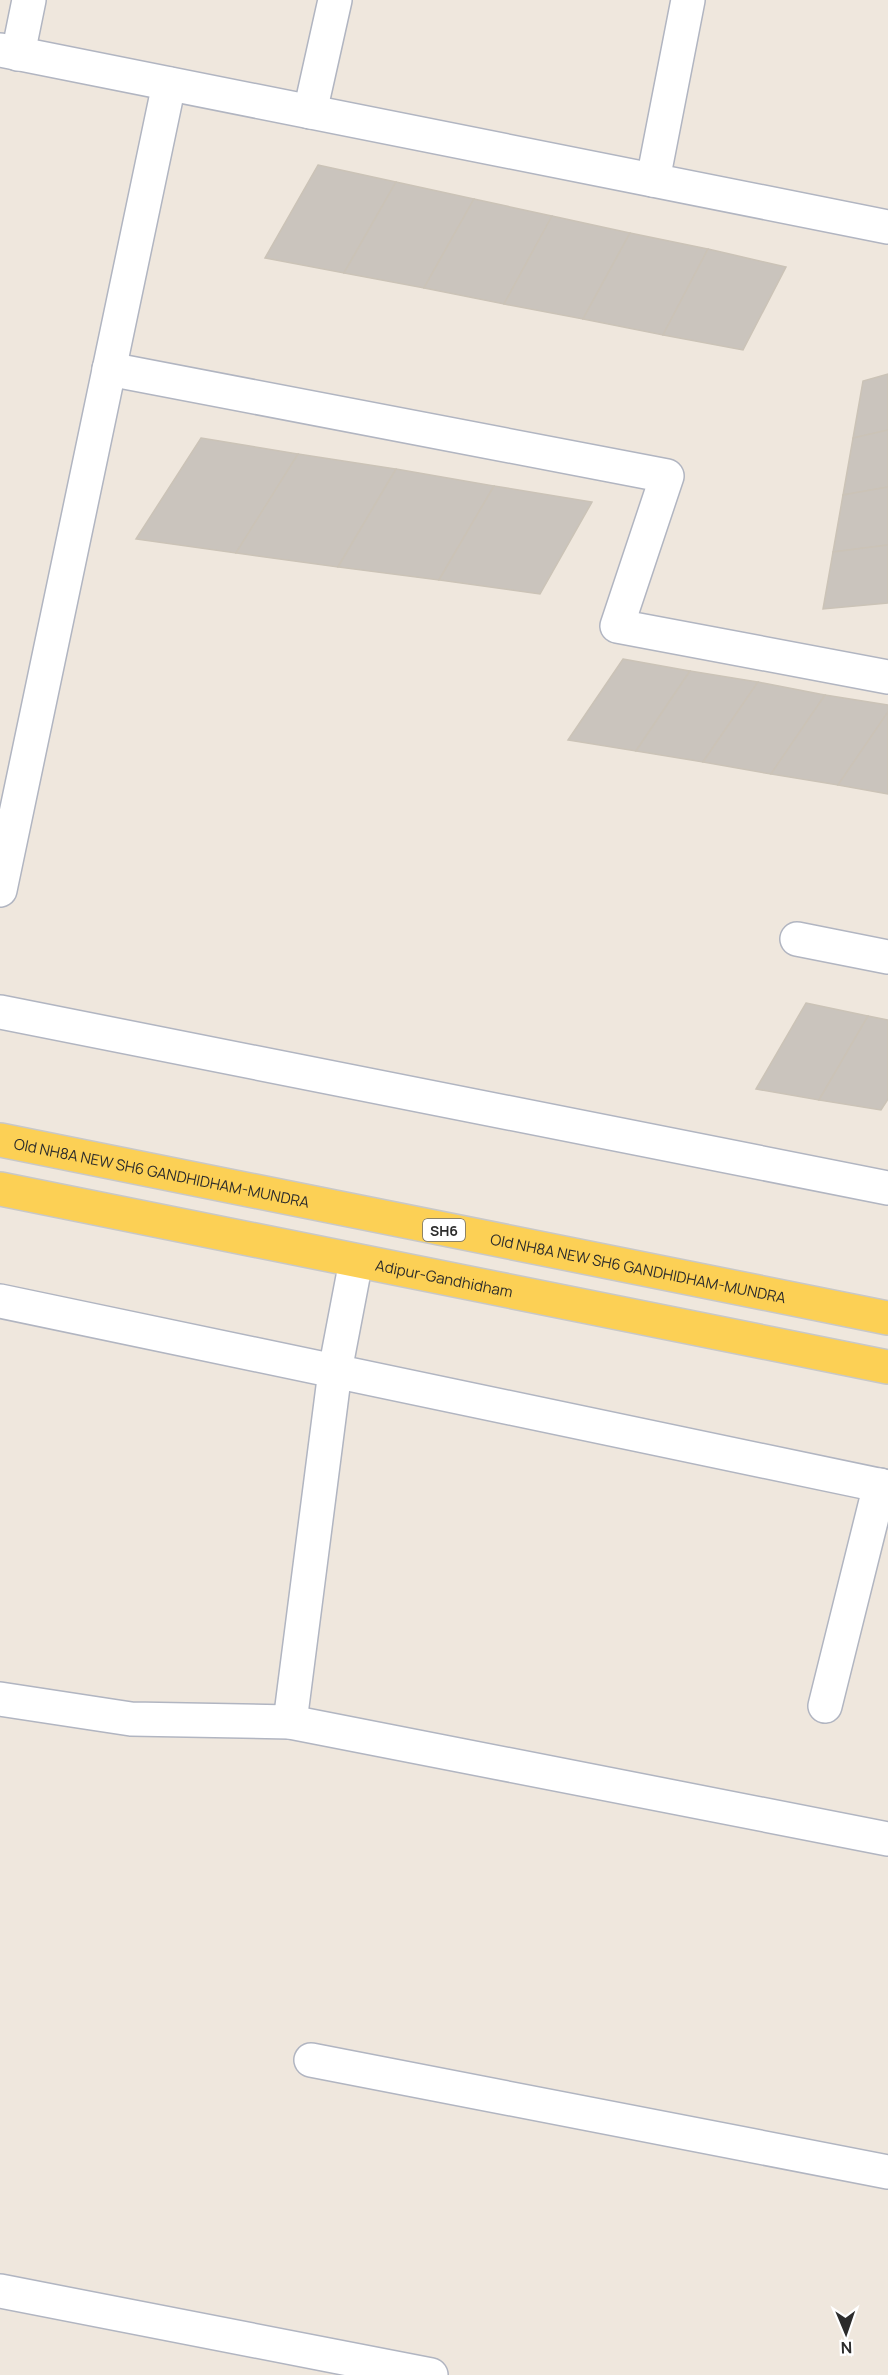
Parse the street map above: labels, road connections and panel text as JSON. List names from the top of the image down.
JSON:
{
  "streets": {
    "main road": ["Old NH8A NEW SH6 GANDHIDHAM-MUNDRA", "SH6", "Adipur-Gandhidham"]
  },
  "north": "bottom"
}
